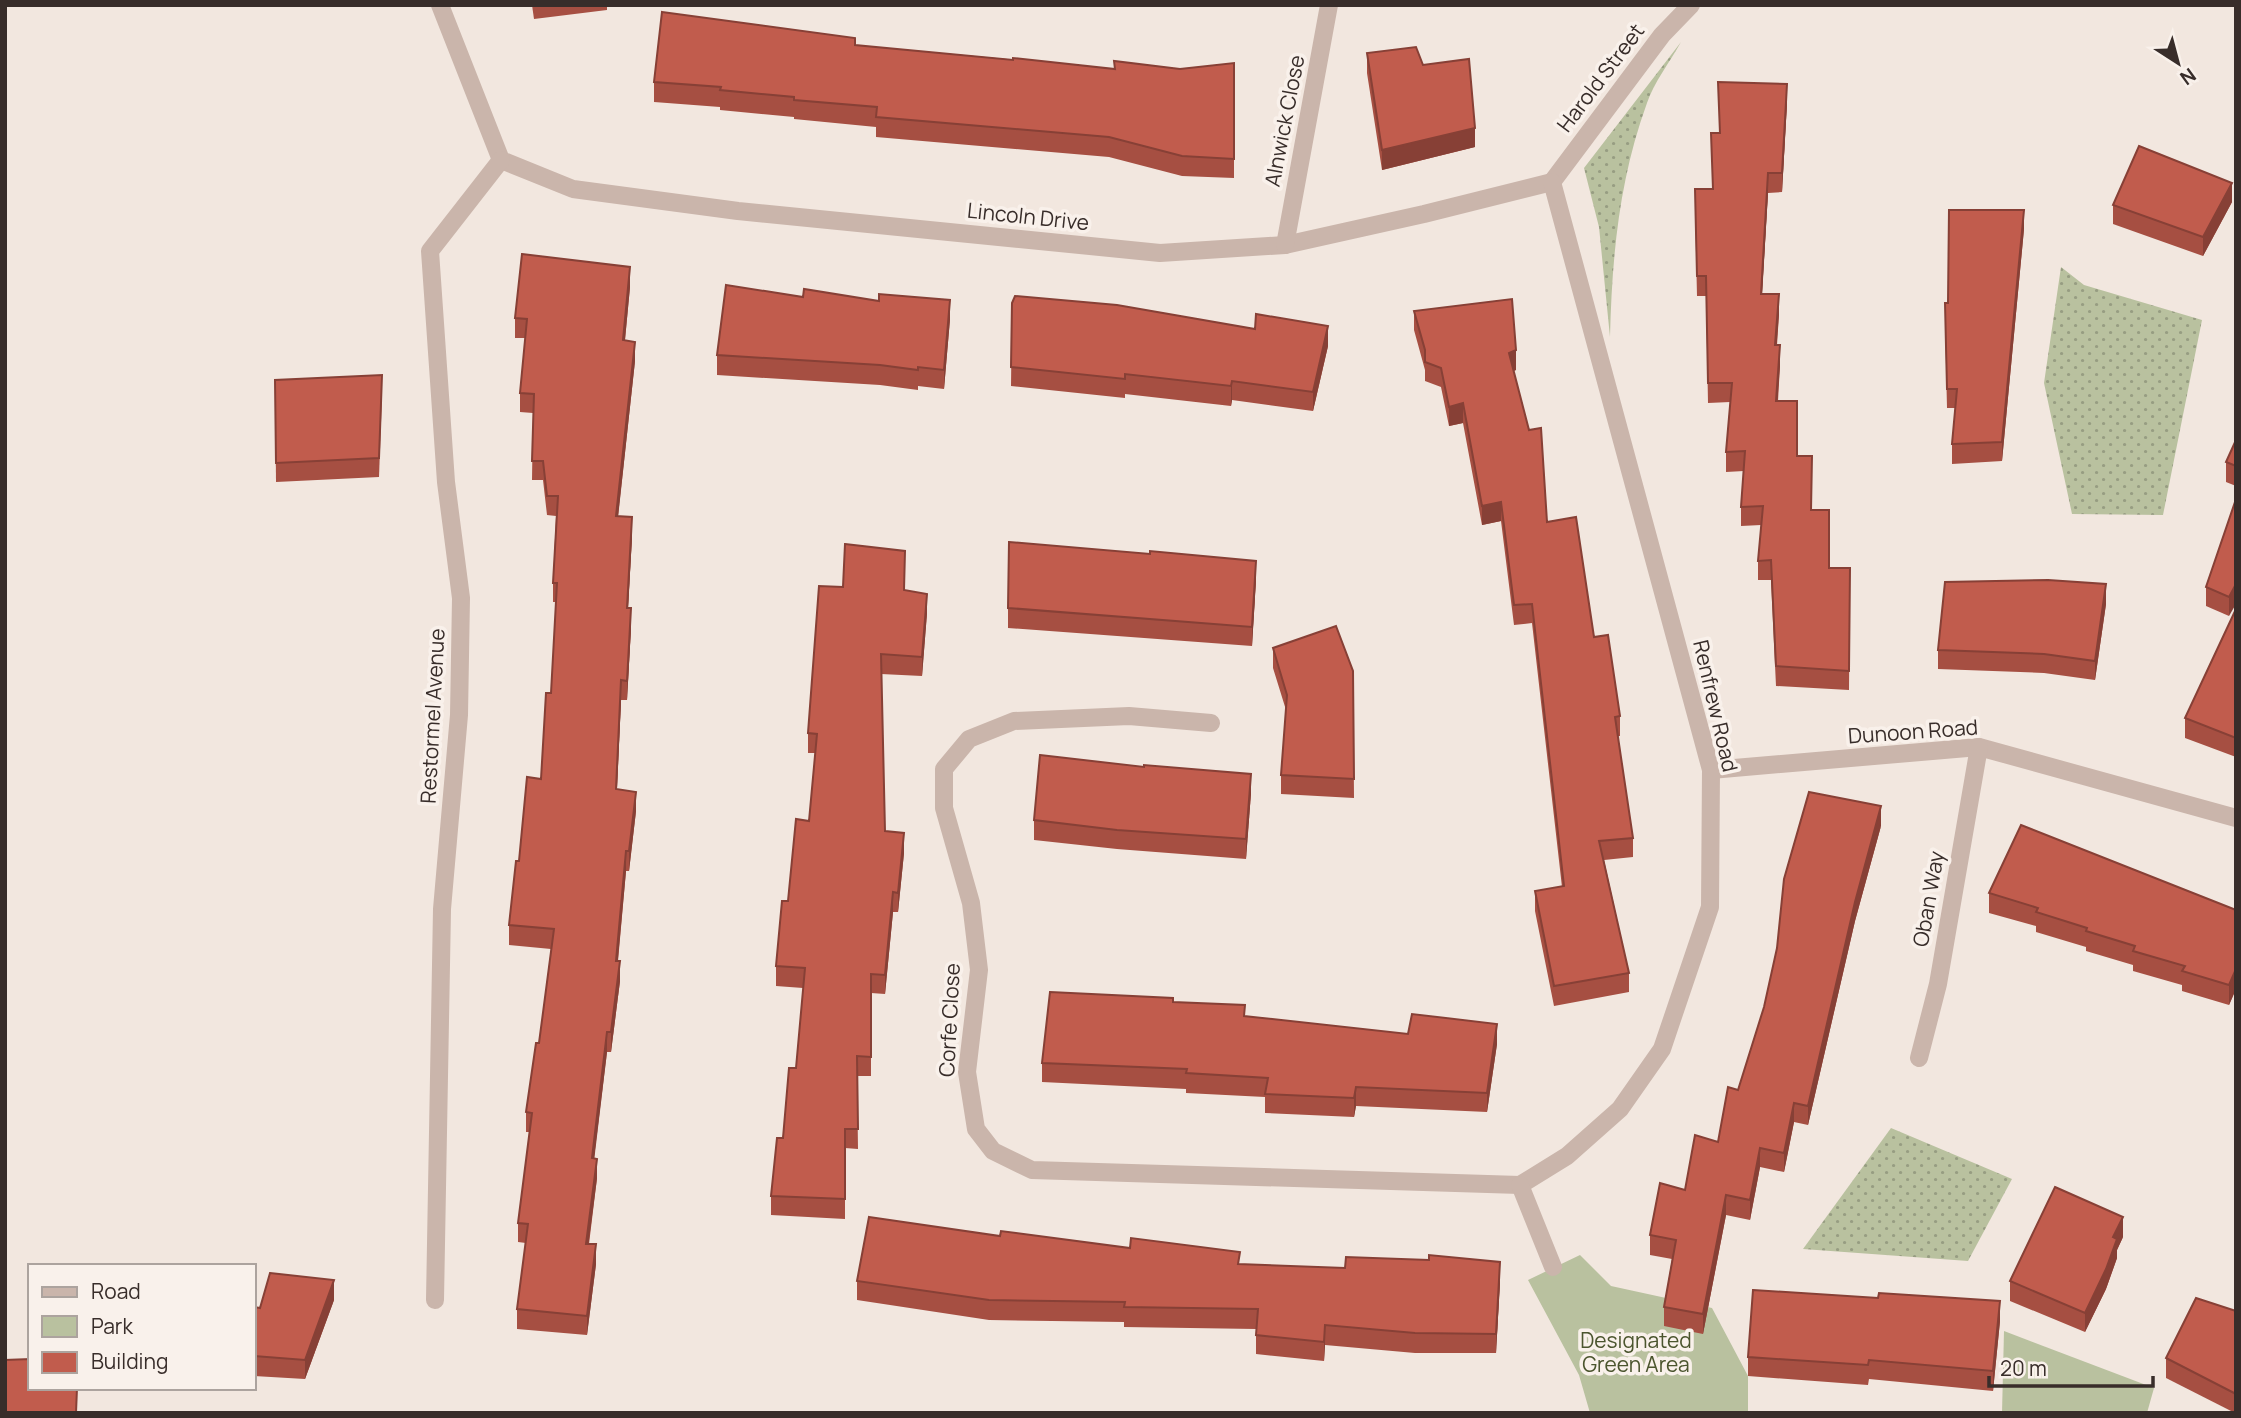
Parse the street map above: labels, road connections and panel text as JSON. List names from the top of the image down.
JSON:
{
  "streets": {
    "street": [
      "Harold Street",
      "Alnwick Close",
      "Lincoln Drive",
      "Renfrew Road",
      "Restormel Avenue",
      "Dunoon Road",
      "Oban Way",
      "Corfe Close"
    ]
  },
  "crossings": [
    ["Harold Street", "Lincoln Drive"],
    ["Harold Street", "Renfrew Road"],
    ["Alnwick Close", "Lincoln Drive"],
    ["Lincoln Drive", "Renfrew Road"],
    ["Lincoln Drive", "Restormel Avenue"],
    ["Renfrew Road", "Dunoon Road"],
    ["Renfrew Road", "Corfe Close"],
    ["Dunoon Road", "Oban Way"]
  ],
  "parks": ["Designated Green Area"],
  "legend": ["Road", "Park", "Building"],
  "scale_bar": "20 m",
  "north": "bottom right"
}
